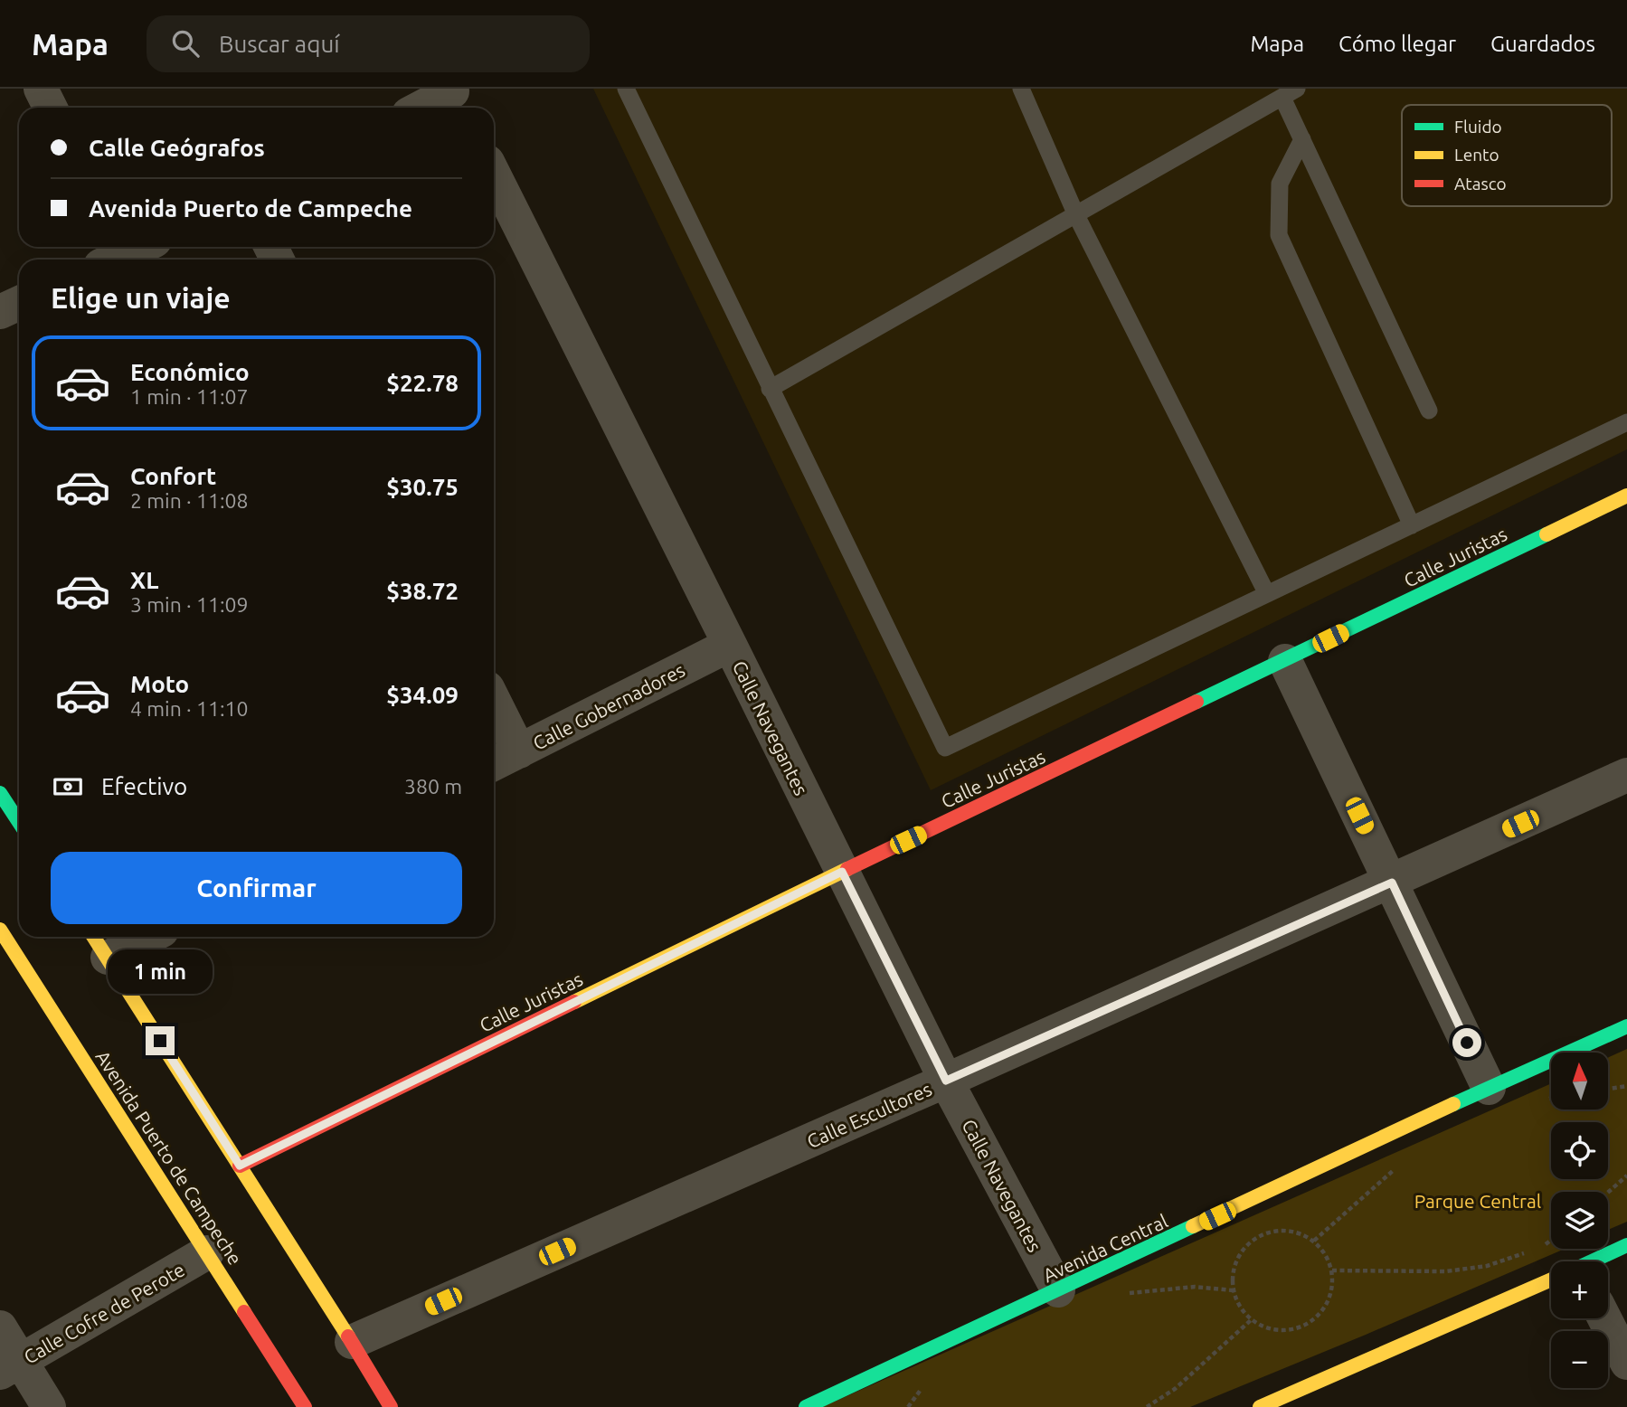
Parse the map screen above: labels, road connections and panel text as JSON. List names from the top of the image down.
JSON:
{
  "streets": {
    "main road": ["Calle Juristas", "Avenida Puerto de Campeche", "Avenida Central"],
    "street": [
      "Calle Gobernadores",
      "Calle Navegantes",
      "Calle Escultores",
      "Calle Cofre de Perote"
    ]
  },
  "crossings": [
    ["Calle Juristas", "Calle Navegantes"],
    ["Calle Gobernadores", "Calle Navegantes"],
    ["Calle Navegantes", "Calle Escultores"],
    ["Calle Navegantes", "Avenida Central"],
    ["Avenida Puerto de Campeche", "Calle Cofre de Perote"]
  ],
  "parks": ["Parque Central"],
  "legend": ["Fluido", "Lento", "Atasco"],
  "north": "top",
  "page": {
    "header": "Mapa",
    "search": "Buscar aquí",
    "nav": ["Mapa", "Cómo llegar", "Guardados"],
    "banner": ["Calle Geógrafos", "Avenida Puerto de Campeche"],
    "heading": "Elige un viaje",
    "list": [
      {
        "name": "Económico",
        "note": "1 min · 11:07",
        "value": "$22.78"
      },
      {
        "name": "Confort",
        "note": "2 min · 11:08",
        "value": "$30.75"
      },
      {
        "name": "XL",
        "note": "3 min · 11:09",
        "value": "$38.72"
      },
      {
        "name": "Moto",
        "note": "4 min · 11:10",
        "value": "$34.09"
      }
    ],
    "pay": ["Efectivo", "380 m"],
    "buttons": "Confirmar",
    "bubble": "1 min",
    "map_buttons": ["+", "−"]
  }
}
